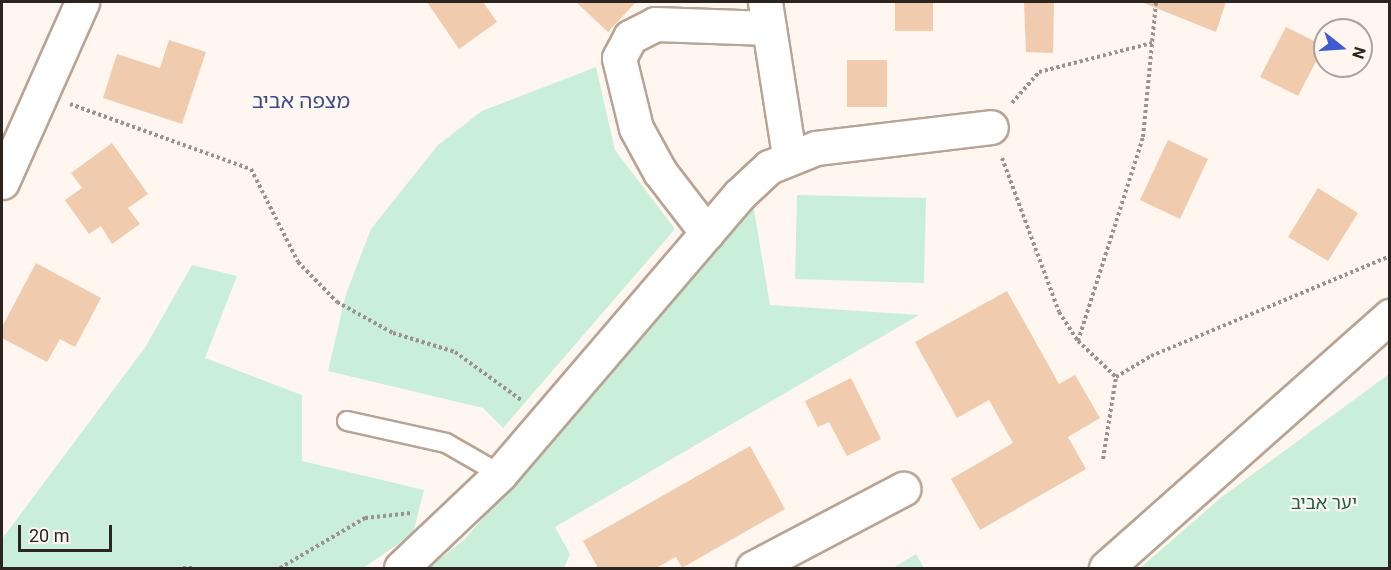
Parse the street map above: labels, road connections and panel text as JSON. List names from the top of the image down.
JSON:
{
  "districts": ["מצפה אביב"],
  "parks": ["יער אביב"],
  "scale_bar": "20 m",
  "north": "right"
}
